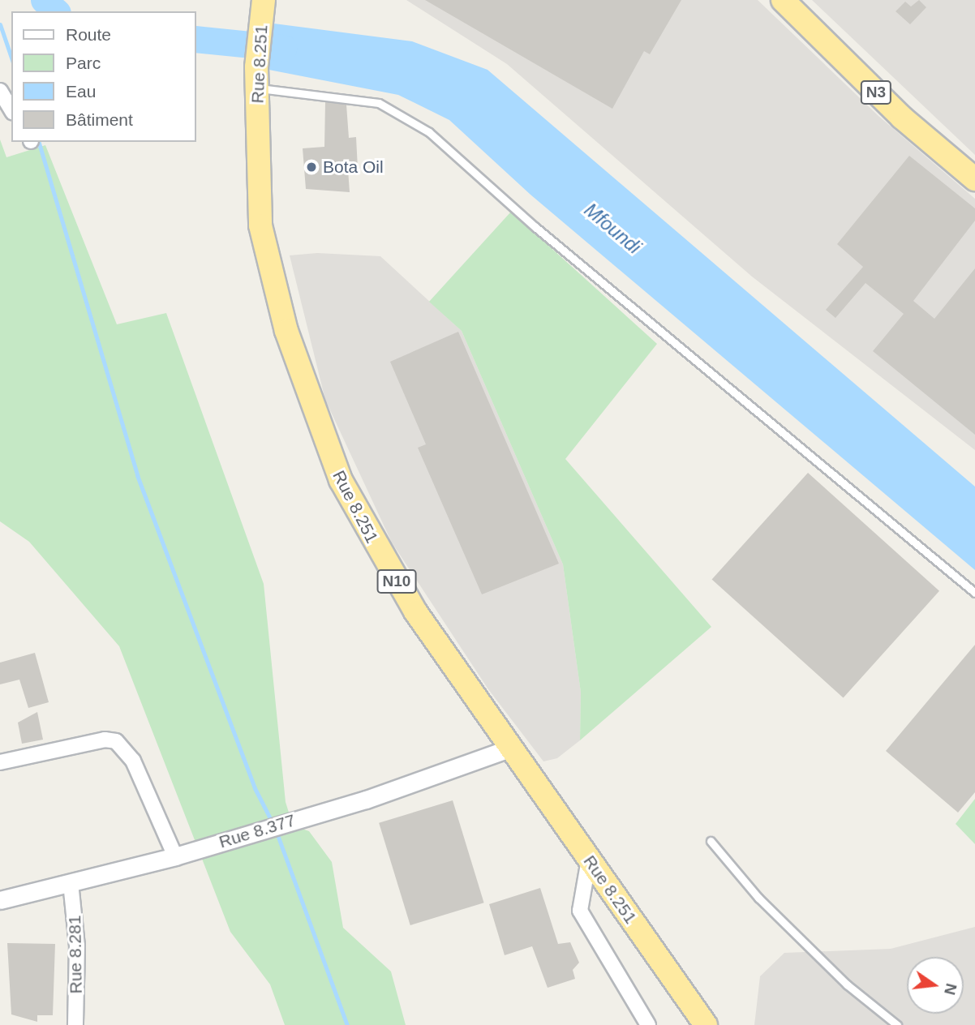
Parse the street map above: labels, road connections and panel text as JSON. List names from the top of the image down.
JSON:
{
  "streets": {
    "highway": ["Rue 8.251", "N3", "N10"],
    "street": ["Rue 8.377", "Rue 8.281"]
  },
  "crossings": [
    ["Rue 8.251", "Rue 8.377"],
    ["Rue 8.377", "Rue 8.281"]
  ],
  "water": ["Mfoundi"],
  "places": ["Bota Oil"],
  "legend": [
    "Route",
    "Parc",
    "Eau",
    "Bâtiment"
  ],
  "north": "right"
}
